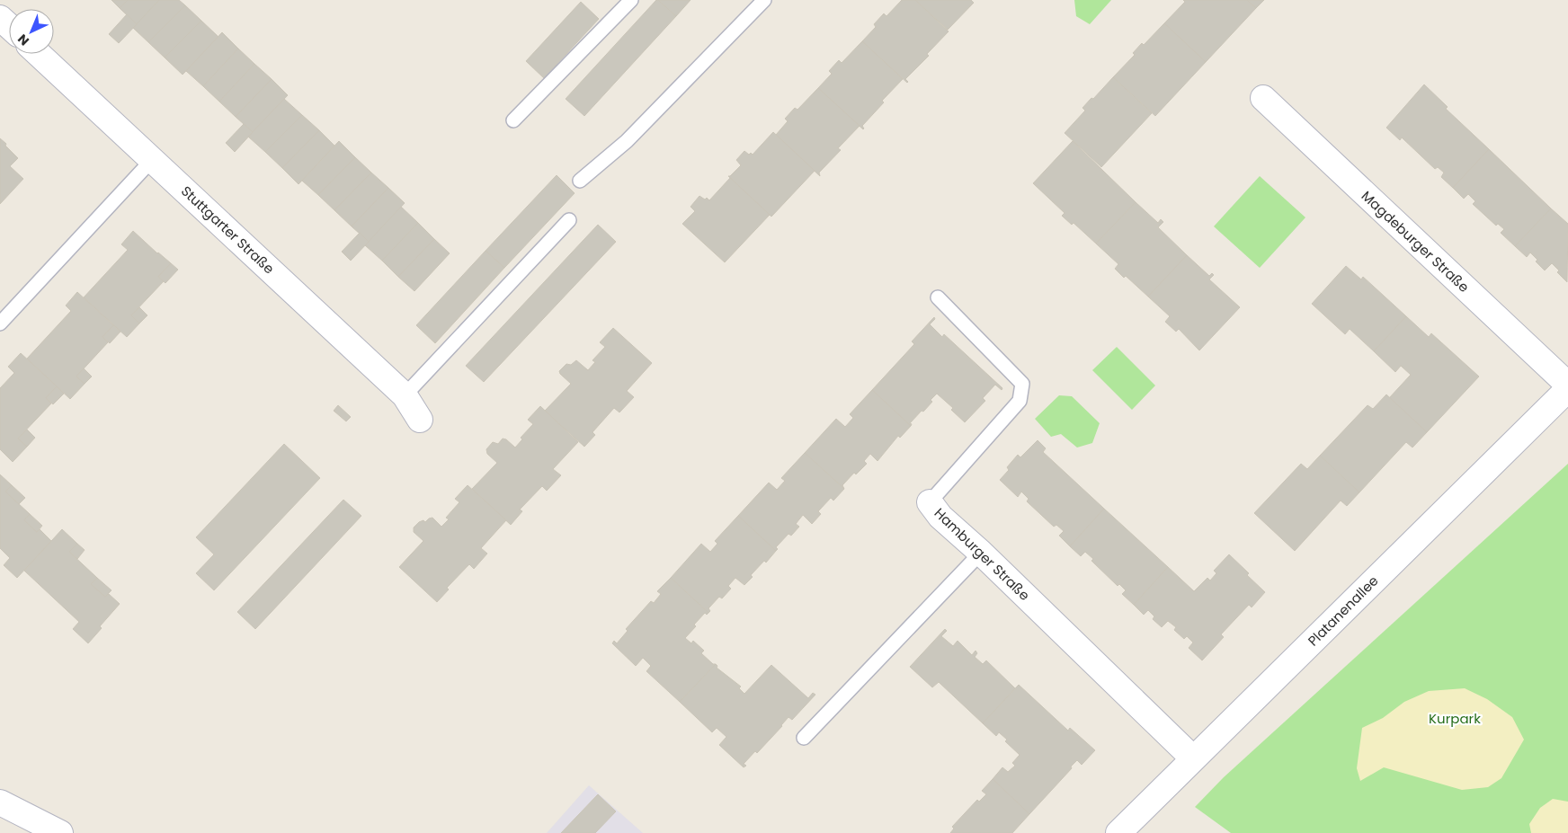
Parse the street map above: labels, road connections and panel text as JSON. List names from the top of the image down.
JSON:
{
  "streets": {
    "street": [
      "Stuttgarter Straße",
      "Magdeburger Straße",
      "Hamburger Straße",
      "Platanenallee"
    ]
  },
  "crossings": [
    ["Hamburger Straße", "Platanenallee"]
  ],
  "parks": ["Kurpark"],
  "north": "bottom left"
}
